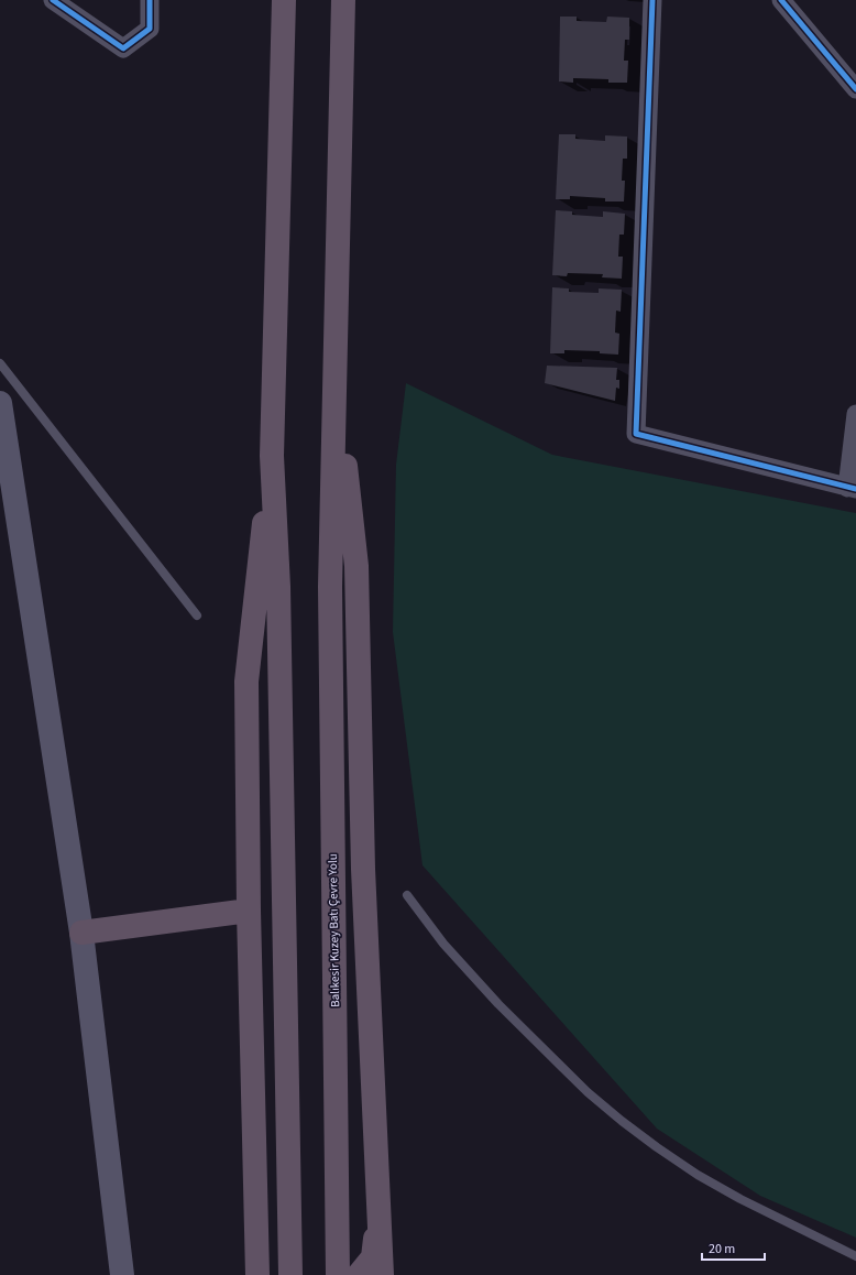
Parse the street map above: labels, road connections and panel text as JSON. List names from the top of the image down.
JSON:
{
  "streets": {
    "highway": ["Balıkesir Kuzey Batı Çevre Yolu"]
  },
  "scale_bar": "20 m"
}
